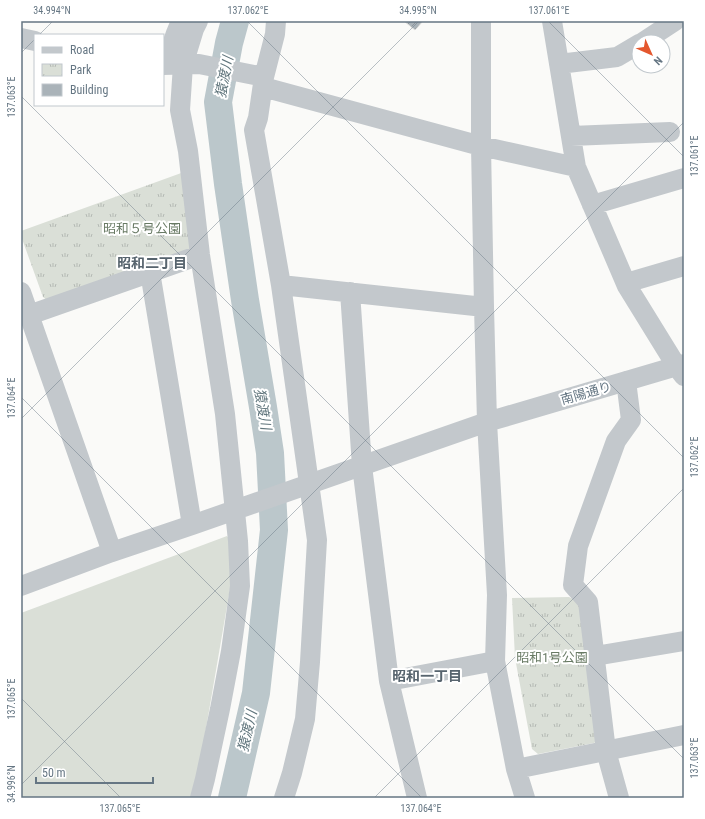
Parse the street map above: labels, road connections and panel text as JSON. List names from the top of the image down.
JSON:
{
  "streets": {
    "street": ["南陽通り"]
  },
  "districts": ["昭和二丁目", "昭和一丁目"],
  "water": ["猿渡川"],
  "parks": ["昭和５号公園", "昭和1号公園"],
  "legend": ["Road", "Park", "Building"],
  "scale_bar": "50 m",
  "north": "bottom right",
  "coordinates": [
    "34.994°N",
    "137.062°E",
    "34.995°N",
    "137.061°E",
    "137.063°E",
    "137.064°E",
    "137.065°E",
    "34.996°N"
  ]
}
